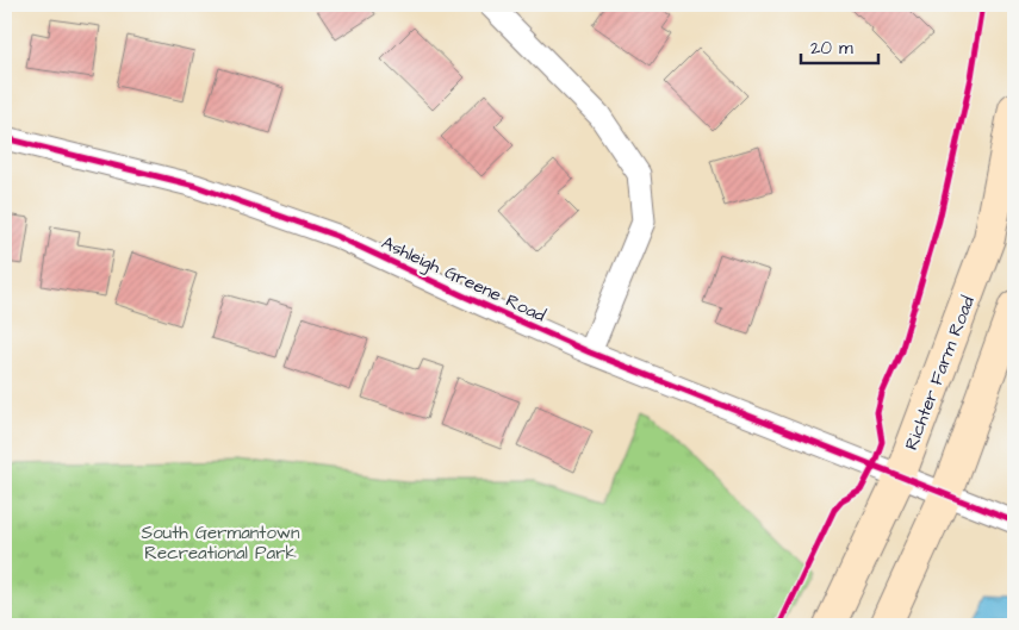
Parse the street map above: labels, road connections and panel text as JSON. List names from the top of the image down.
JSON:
{
  "streets": {
    "main road": ["Richter Farm Road"],
    "street": ["Ashleigh Greene Road"]
  },
  "crossings": [
    ["Ashleigh Greene Road", "Richter Farm Road"]
  ],
  "parks": ["South Germantown Recreational Park"],
  "scale_bar": "20 m"
}
